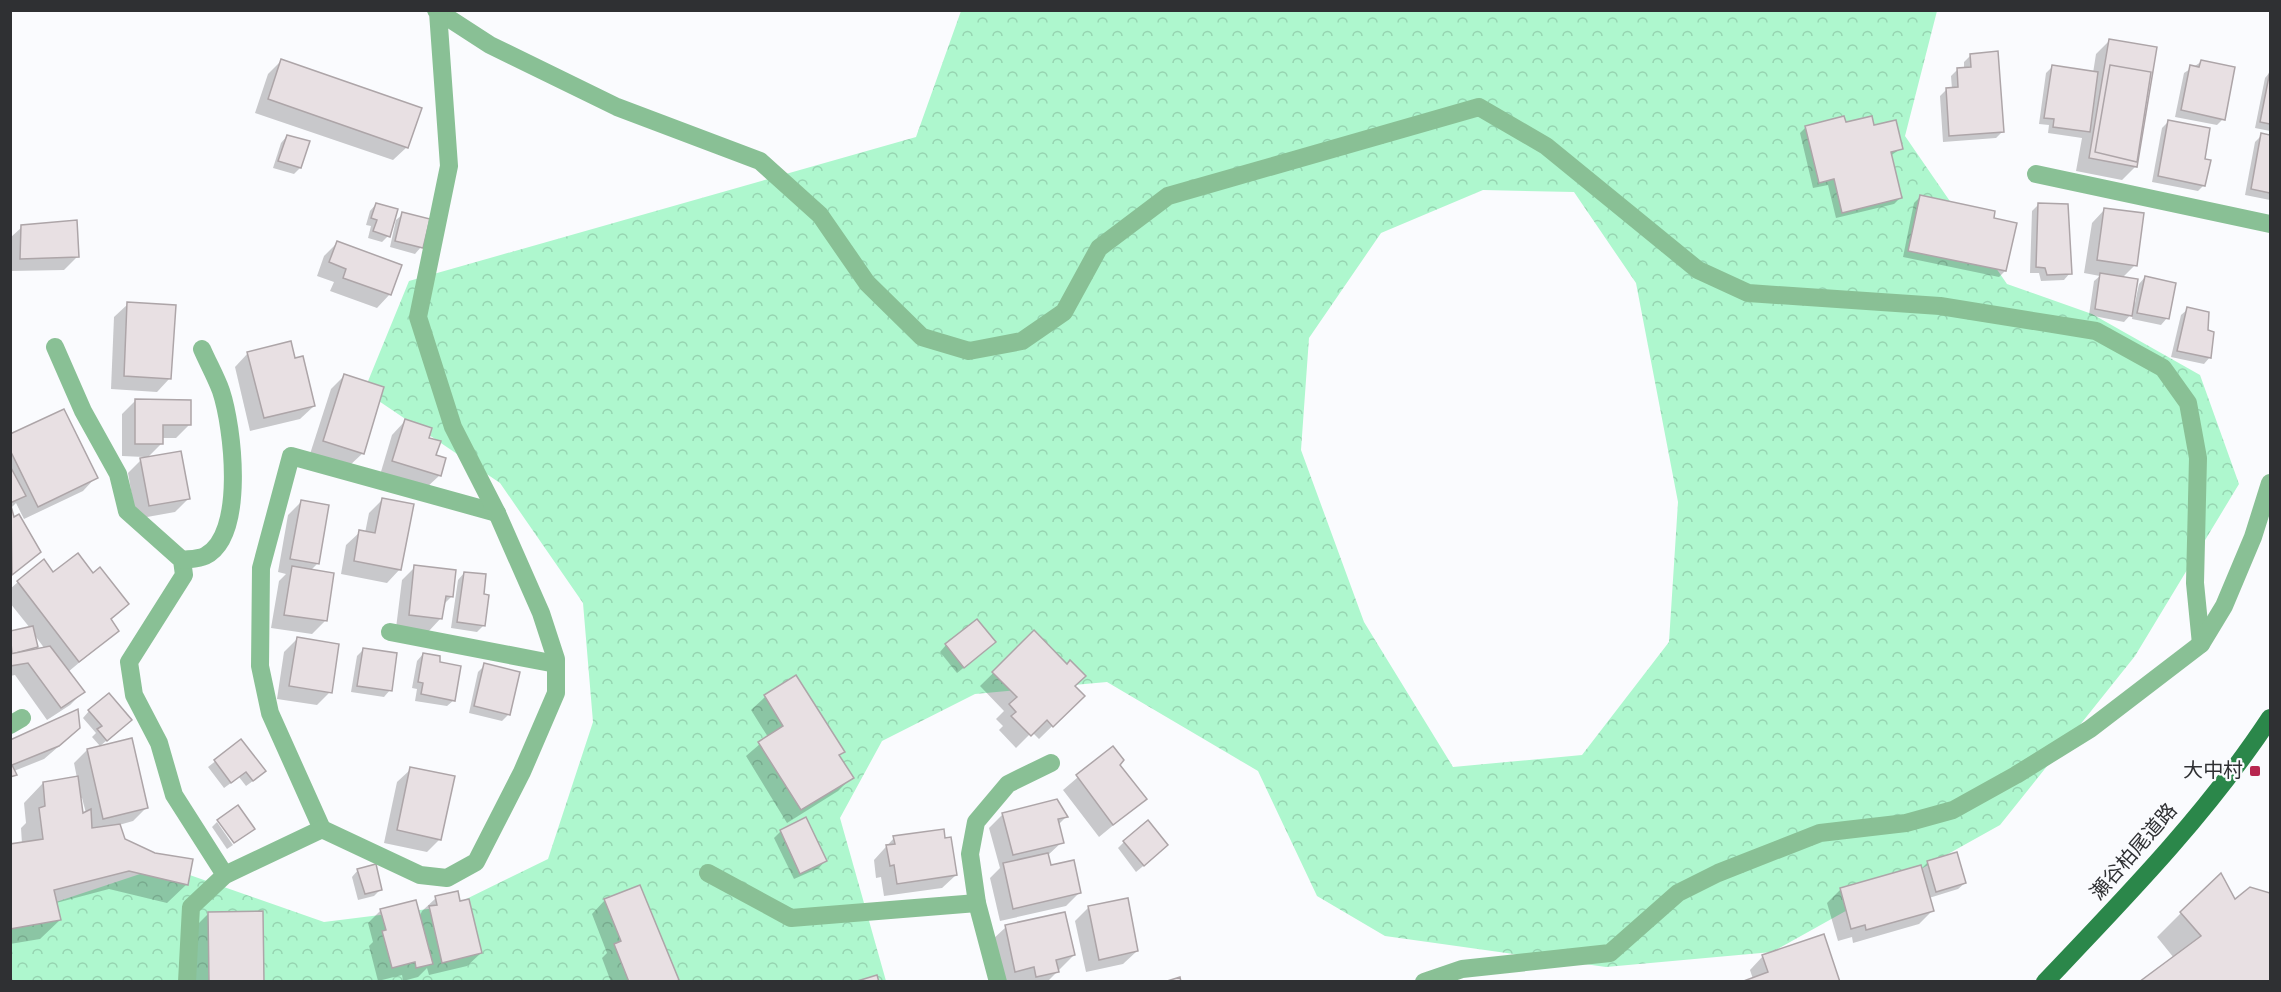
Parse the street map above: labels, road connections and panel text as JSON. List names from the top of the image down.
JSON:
{
  "streets": {
    "main road": ["瀬谷柏尾道路"]
  },
  "places": {
    "transit": ["大中村"]
  }
}
